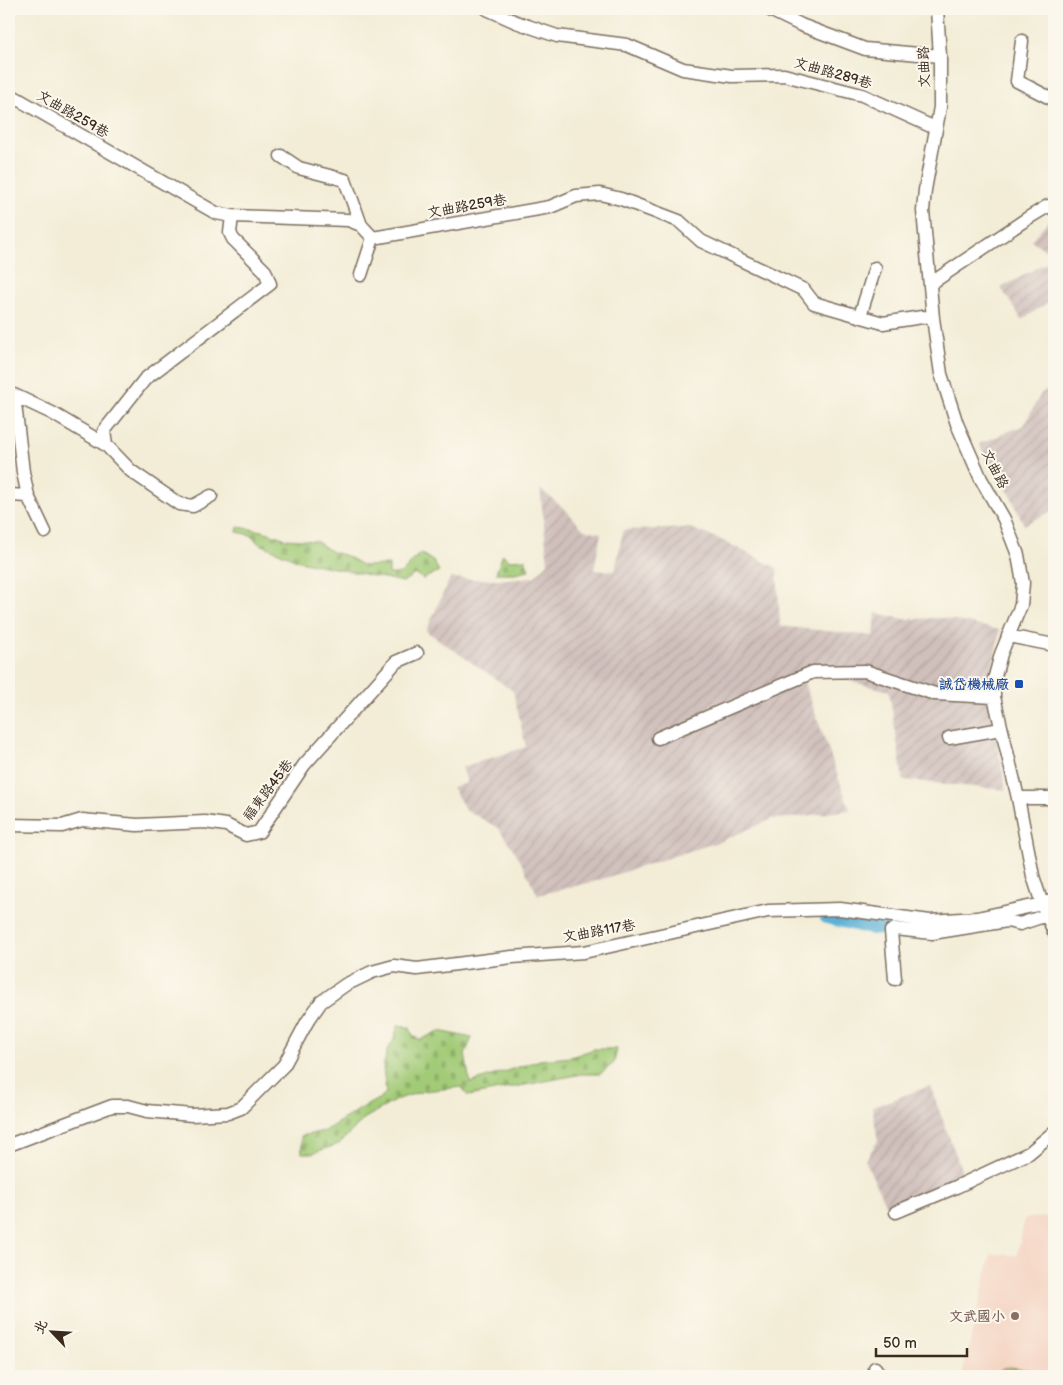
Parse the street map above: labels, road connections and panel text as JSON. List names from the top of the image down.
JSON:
{
  "streets": {
    "street": [
      "文曲路",
      "文曲路289巷",
      "文曲路259巷",
      "福東路45巷",
      "文曲路117巷"
    ]
  },
  "crossings": [
    ["文曲路", "文曲路289巷"],
    ["文曲路", "文曲路259巷"],
    ["文曲路", "文曲路117巷"]
  ],
  "places": {
    "transit": ["誠岱機械廠"],
    "other": ["文武國小"]
  },
  "scale_bar": "50 m",
  "north": "top left"
}
